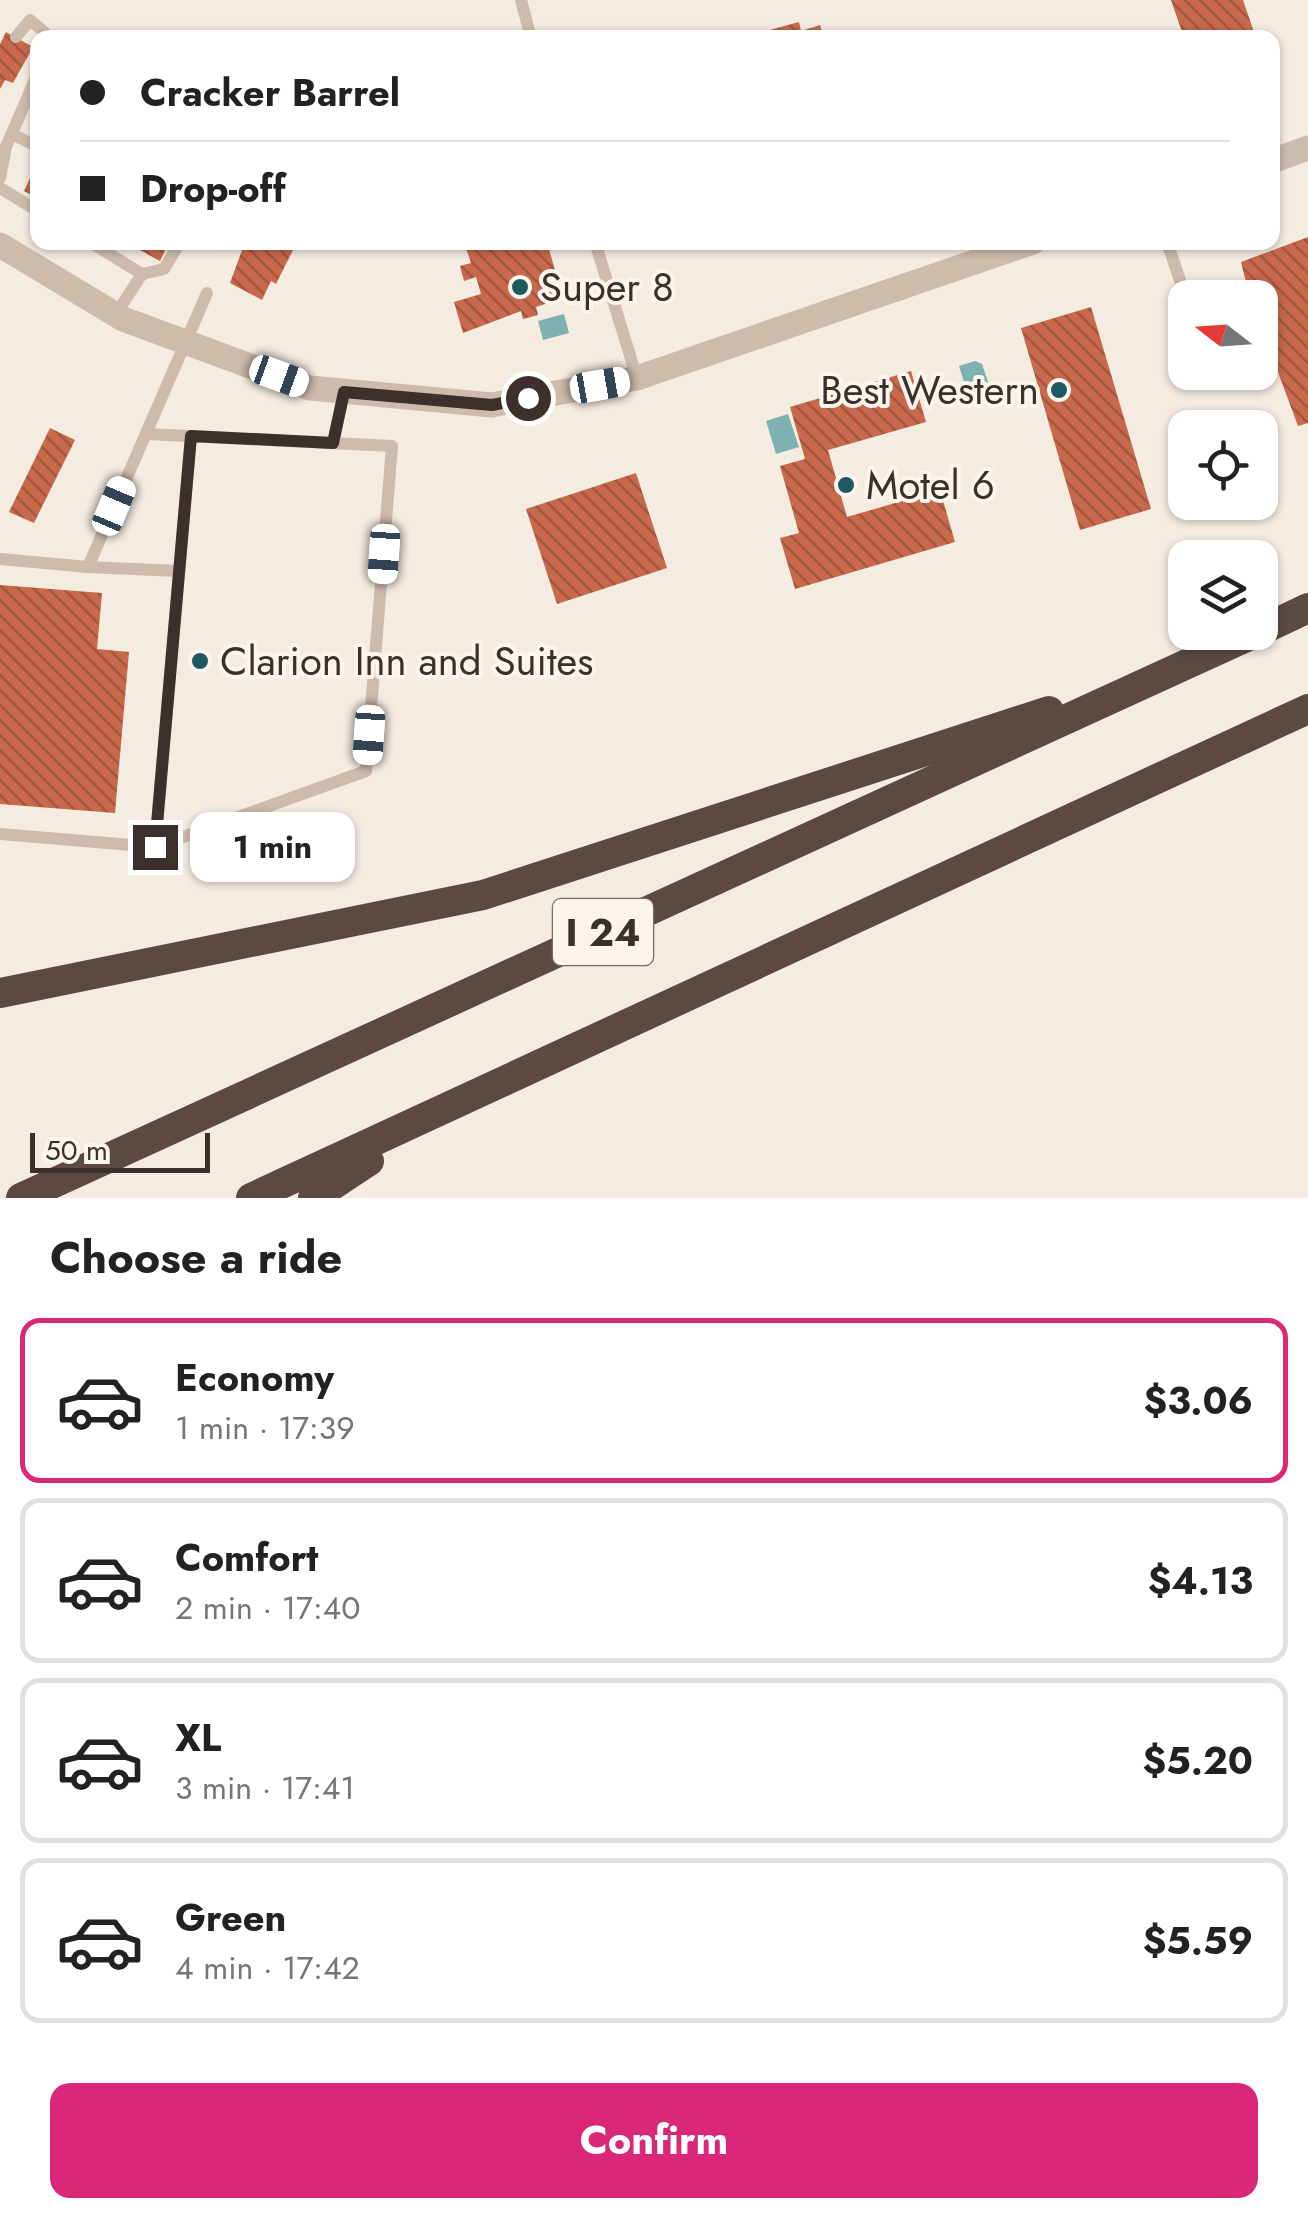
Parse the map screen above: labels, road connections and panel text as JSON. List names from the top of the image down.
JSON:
{
  "streets": {
    "highway": ["I 24"]
  },
  "places": [
    "Super 8",
    "Best Western",
    "Motel 6",
    "Clarion Inn and Suites"
  ],
  "scale_bar": "50 m",
  "north": "left",
  "page": {
    "banner": ["Cracker Barrel", "Drop-off"],
    "bubble": "1 min",
    "scale": "50 m",
    "heading": "Choose a ride",
    "list": [
      {
        "name": "Economy",
        "note": "1 min · 17:39",
        "value": "$3.06"
      },
      {
        "name": "Comfort",
        "note": "2 min · 17:40",
        "value": "$4.13"
      },
      {
        "name": "XL",
        "note": "3 min · 17:41",
        "value": "$5.20"
      },
      {
        "name": "Green",
        "note": "4 min · 17:42",
        "value": "$5.59"
      }
    ],
    "buttons": "Confirm"
  }
}
